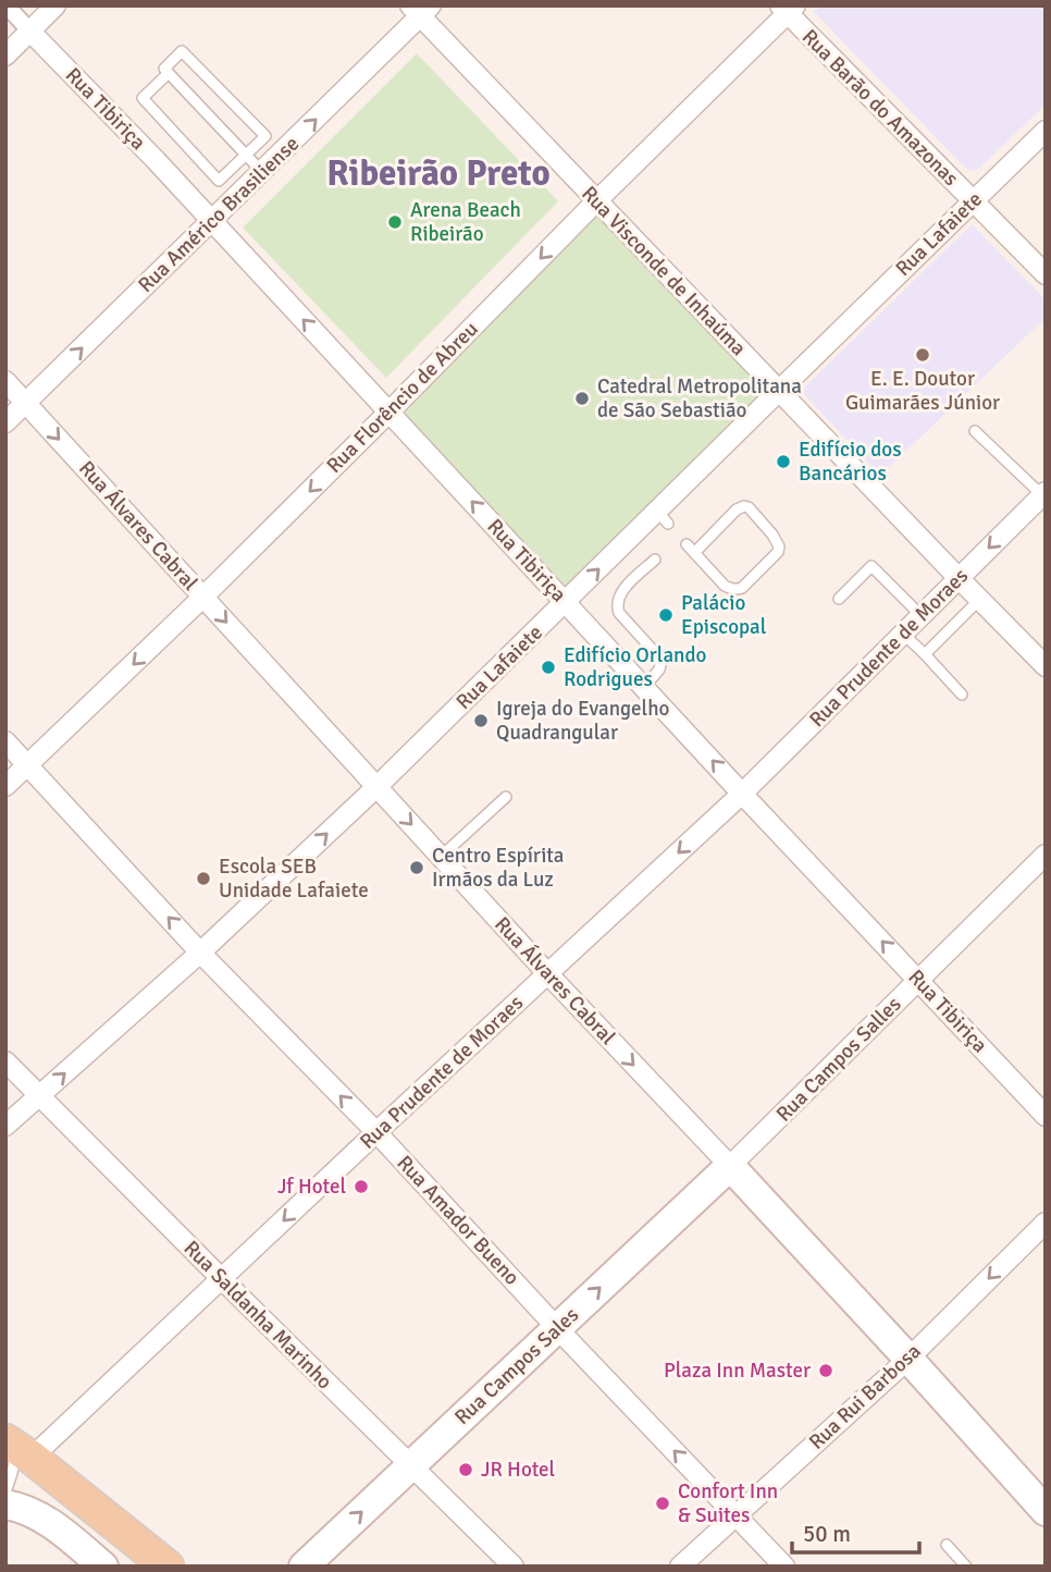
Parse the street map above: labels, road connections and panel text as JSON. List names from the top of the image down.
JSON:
{
  "streets": {
    "main road": ["Rua Álvares Cabral", "Rua Campos Sales"],
    "street": [
      "Rua Barão do Amazonas",
      "Rua Tibiriça",
      "Rua Américo Brasiliense",
      "Rua Lafaiete",
      "Rua Visconde de Inhaúma",
      "Rua Florêncio de Abreu",
      "Rua Prudente de Moraes",
      "Rua Campos Salles",
      "Rua Amador Bueno",
      "Rua Saldanha Marinho",
      "Rua Rui Barbosa"
    ]
  },
  "crossings": [
    ["Rua Barão do Amazonas", "Rua Lafaiete"],
    ["Rua Barão do Amazonas", "Rua Florêncio de Abreu"],
    ["Rua Tibiriça", "Rua Américo Brasiliense"],
    ["Rua Tibiriça", "Rua Lafaiete"],
    ["Rua Tibiriça", "Rua Florêncio de Abreu"],
    ["Rua Tibiriça", "Rua Prudente de Moraes"],
    ["Rua Tibiriça", "Rua Campos Salles"],
    ["Rua Américo Brasiliense", "Rua Visconde de Inhaúma"],
    ["Rua Américo Brasiliense", "Rua Álvares Cabral"],
    ["Rua Lafaiete", "Rua Visconde de Inhaúma"],
    ["Rua Lafaiete", "Rua Álvares Cabral"],
    ["Rua Lafaiete", "Rua Amador Bueno"],
    ["Rua Lafaiete", "Rua Saldanha Marinho"],
    ["Rua Visconde de Inhaúma", "Rua Florêncio de Abreu"],
    ["Rua Visconde de Inhaúma", "Rua Prudente de Moraes"],
    ["Rua Florêncio de Abreu", "Rua Álvares Cabral"],
    ["Rua Florêncio de Abreu", "Rua Amador Bueno"],
    ["Rua Álvares Cabral", "Rua Prudente de Moraes"],
    ["Rua Álvares Cabral", "Rua Campos Salles"],
    ["Rua Álvares Cabral", "Rua Campos Sales"],
    ["Rua Álvares Cabral", "Rua Rui Barbosa"],
    ["Rua Prudente de Moraes", "Rua Amador Bueno"],
    ["Rua Prudente de Moraes", "Rua Saldanha Marinho"],
    ["Rua Campos Salles", "Rua Campos Sales"],
    ["Rua Amador Bueno", "Rua Campos Sales"],
    ["Rua Amador Bueno", "Rua Rui Barbosa"],
    ["Rua Saldanha Marinho", "Rua Campos Sales"]
  ],
  "one_way": [
    "Rua Tibiriça",
    "Rua Américo Brasiliense",
    "Rua Lafaiete",
    "Rua Florêncio de Abreu",
    "Rua Álvares Cabral",
    "Rua Prudente de Moraes",
    "Rua Amador Bueno",
    "Rua Campos Sales",
    "Rua Rui Barbosa"
  ],
  "districts": ["Ribeirão Preto"],
  "places": [
    "Arena Beach Ribeirão",
    "E. E. Doutor Guimarães Júnior",
    "Catedral Metropolitana de São Sebastião",
    "Edifício dos Bancários",
    "Palácio Episcopal",
    "Edifício Orlando Rodrigues",
    "Igreja do Evangelho Quadrangular",
    "Centro Espírita Irmãos da Luz",
    "Escola SEB Unidade Lafaiete",
    "Jf Hotel",
    "Plaza Inn Master",
    "JR Hotel",
    "Confort Inn & Suites"
  ],
  "scale_bar": "50 m"
}
